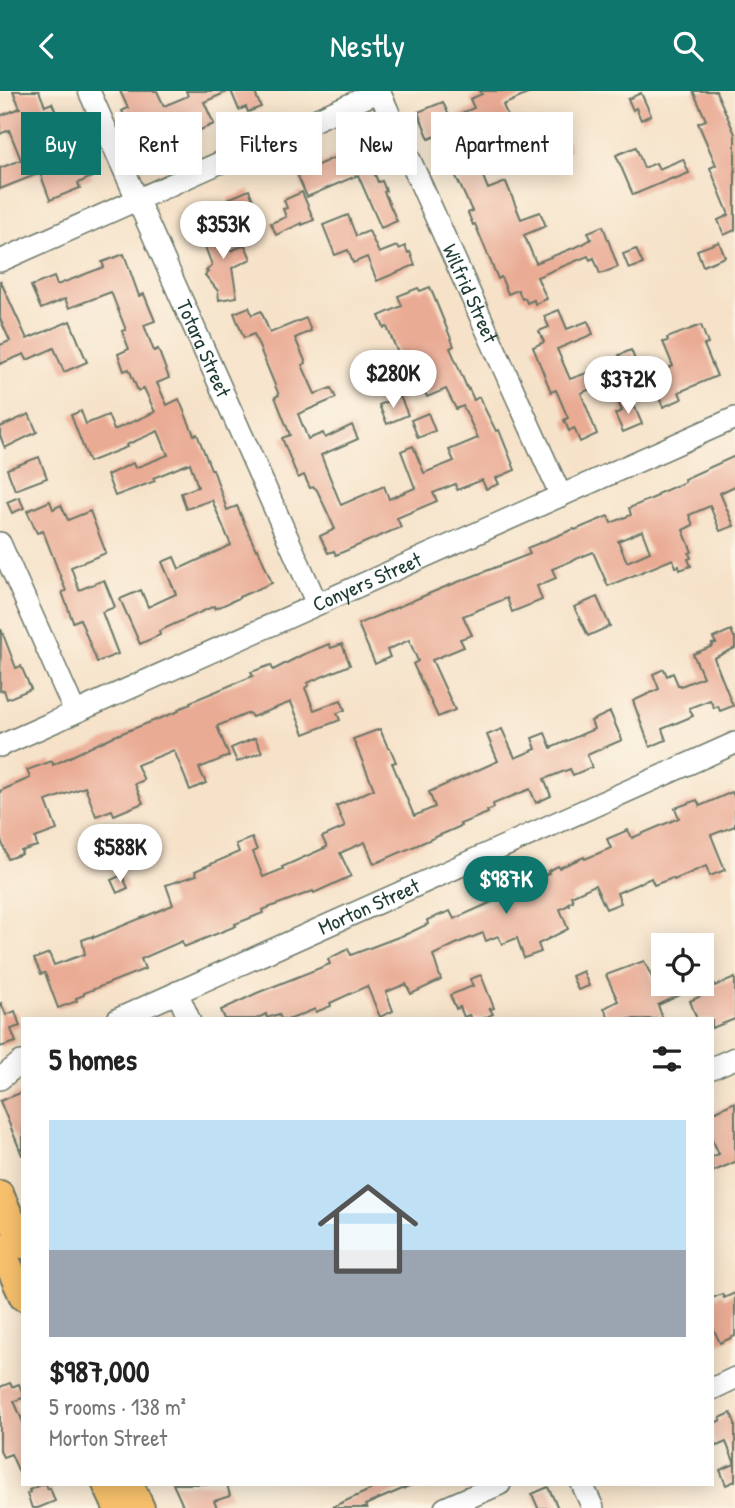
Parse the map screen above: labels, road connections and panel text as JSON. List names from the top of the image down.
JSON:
{
  "streets": {
    "street": [
      "Wilfrid Street",
      "Totara Street",
      "Conyers Street",
      "Morton Street"
    ]
  },
  "crossings": [
    ["Wilfrid Street", "Conyers Street"],
    ["Totara Street", "Conyers Street"]
  ],
  "page": {
    "header": "Nestly",
    "chip": [
      "Buy",
      "Rent",
      "Filters",
      "New",
      "Apartment"
    ],
    "price": [
      "$353K",
      "$280K",
      "$372K",
      "$588K",
      "$987K"
    ],
    "heading": "5 homes",
    "list": [
      {
        "name": "$987,000",
        "note": "5 rooms · 138 m² · Morton Street"
      }
    ]
  }
}
